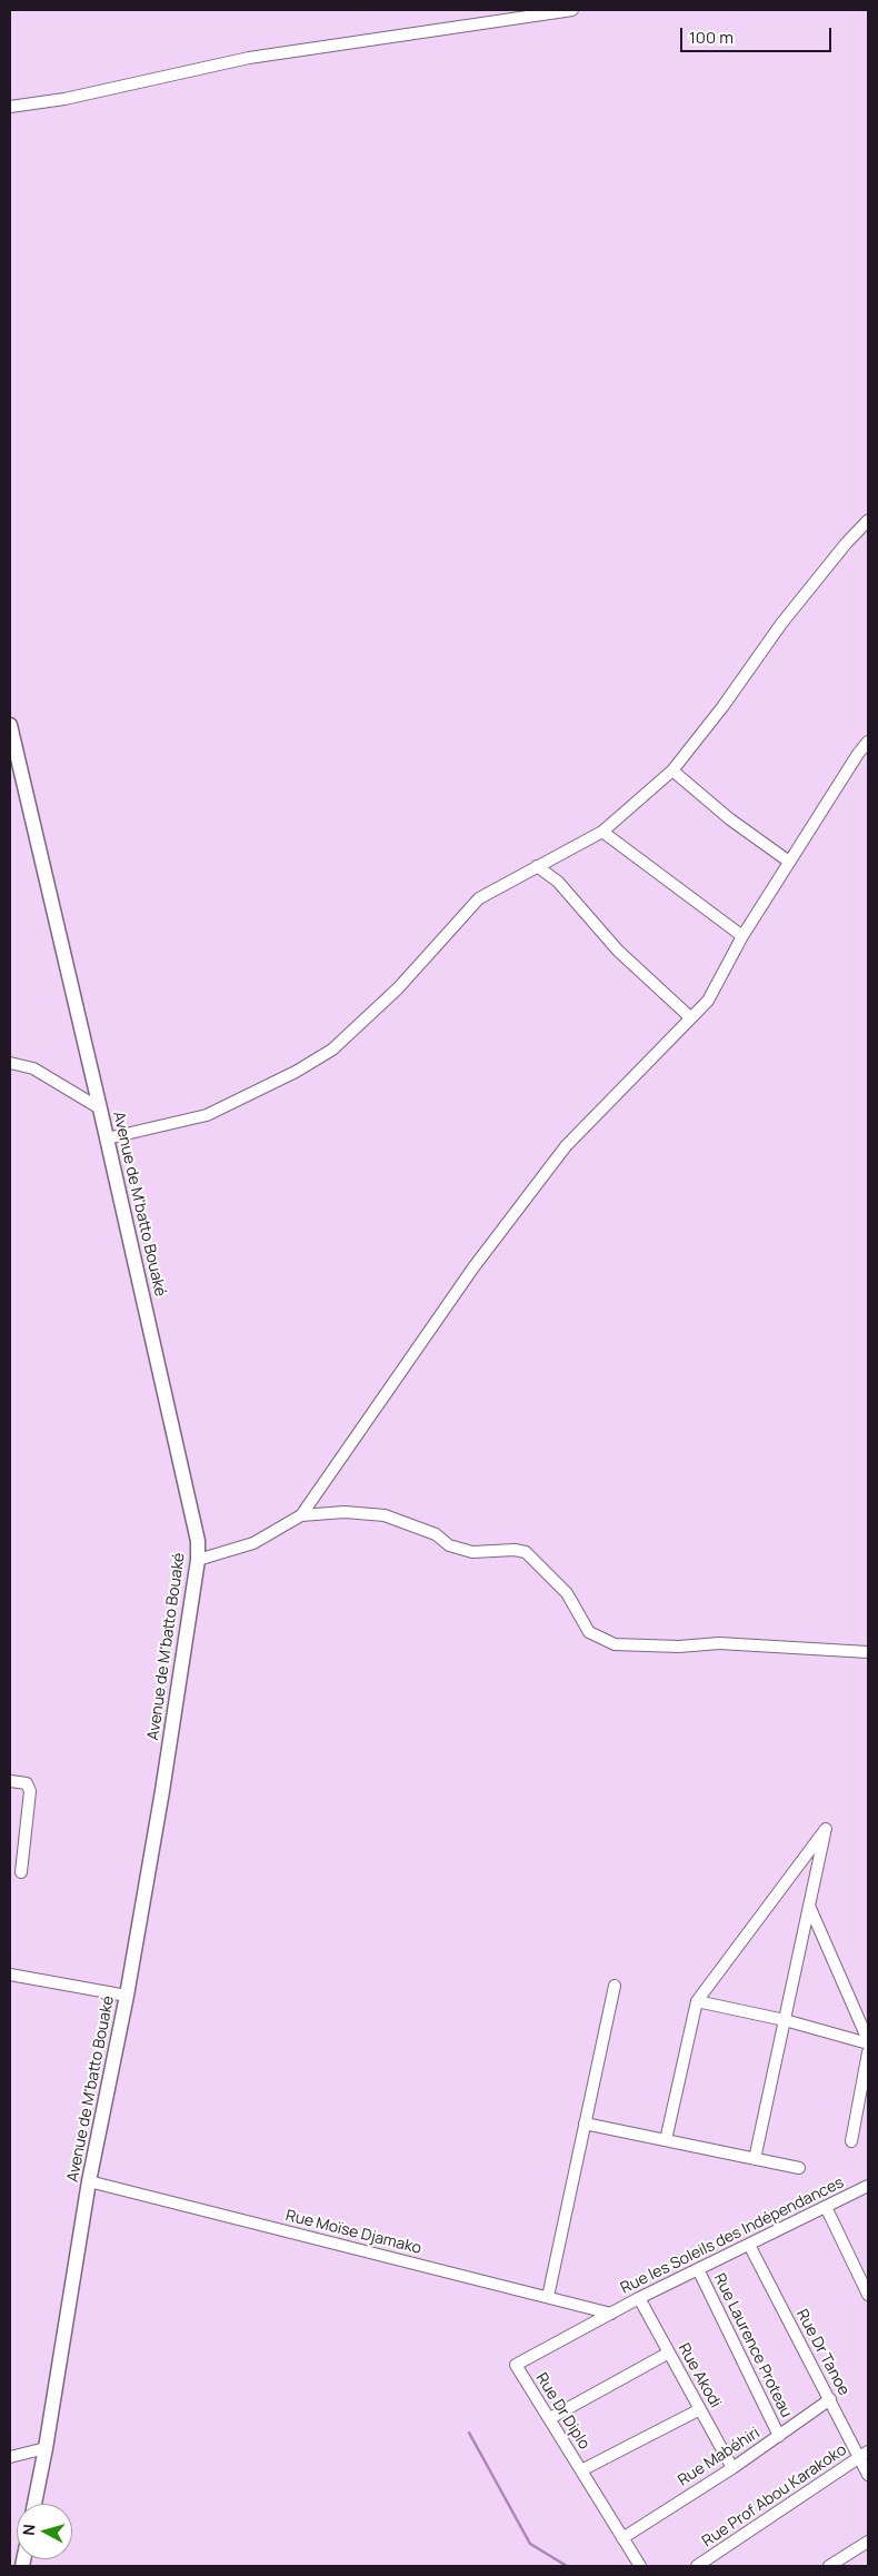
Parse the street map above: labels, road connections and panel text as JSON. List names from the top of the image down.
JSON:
{
  "streets": {
    "street": [
      "Avenue de M'batto Bouaké",
      "Rue Moïse Djamako",
      "Rue les Soleils des Indépendances",
      "Rue Laurence Proteau",
      "Rue Dr Tanoe",
      "Rue Akodi",
      "Rue Dr Diplo",
      "Rue Mabéhiri",
      "Rue Prof Abou Karakoko"
    ]
  },
  "crossings": [
    ["Avenue de M'batto Bouaké", "Rue Moïse Djamako"],
    ["Rue Moïse Djamako", "Rue les Soleils des Indépendances"],
    ["Rue Moïse Djamako", "Rue Dr Diplo"],
    ["Rue les Soleils des Indépendances", "Rue Laurence Proteau"],
    ["Rue les Soleils des Indépendances", "Rue Dr Tanoe"],
    ["Rue les Soleils des Indépendances", "Rue Akodi"],
    ["Rue les Soleils des Indépendances", "Rue Dr Diplo"],
    ["Rue Laurence Proteau", "Rue Mabéhiri"],
    ["Rue Dr Tanoe", "Rue Mabéhiri"],
    ["Rue Dr Tanoe", "Rue Prof Abou Karakoko"],
    ["Rue Akodi", "Rue Mabéhiri"],
    ["Rue Dr Diplo", "Rue Mabéhiri"]
  ],
  "scale_bar": "100 m",
  "north": "left"
}
